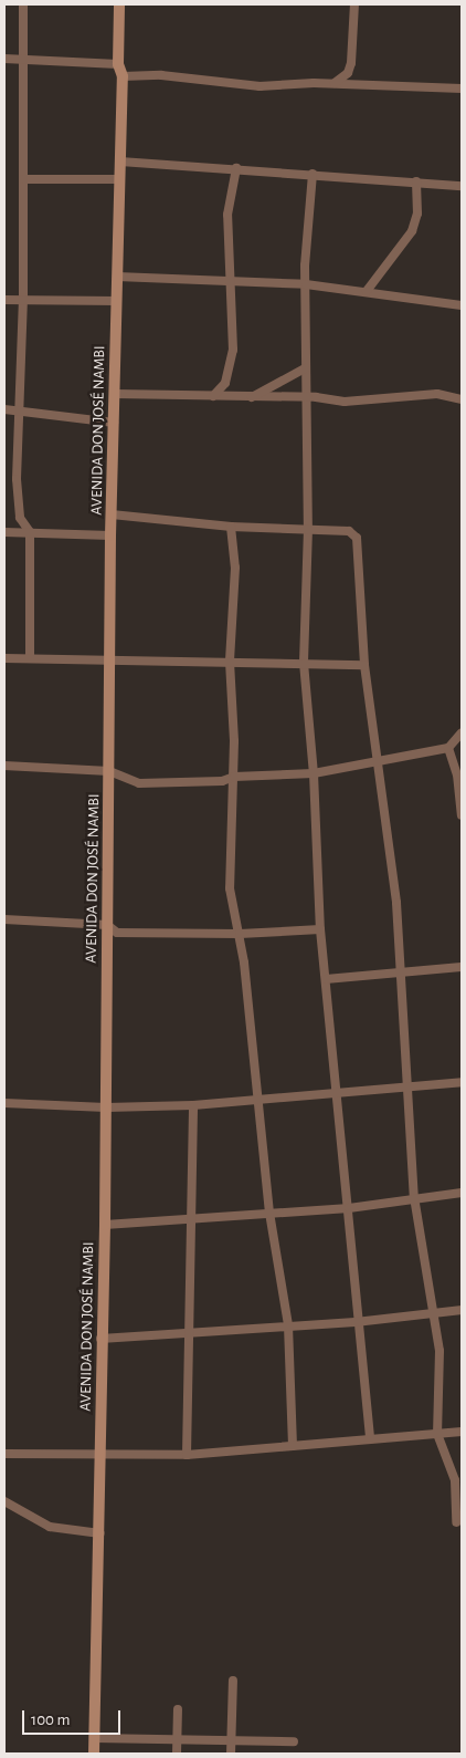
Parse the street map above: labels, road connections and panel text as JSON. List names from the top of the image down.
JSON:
{
  "streets": {
    "street": ["AVENIDA DON JOSÉ NAMBI"]
  },
  "scale_bar": "100 m"
}
